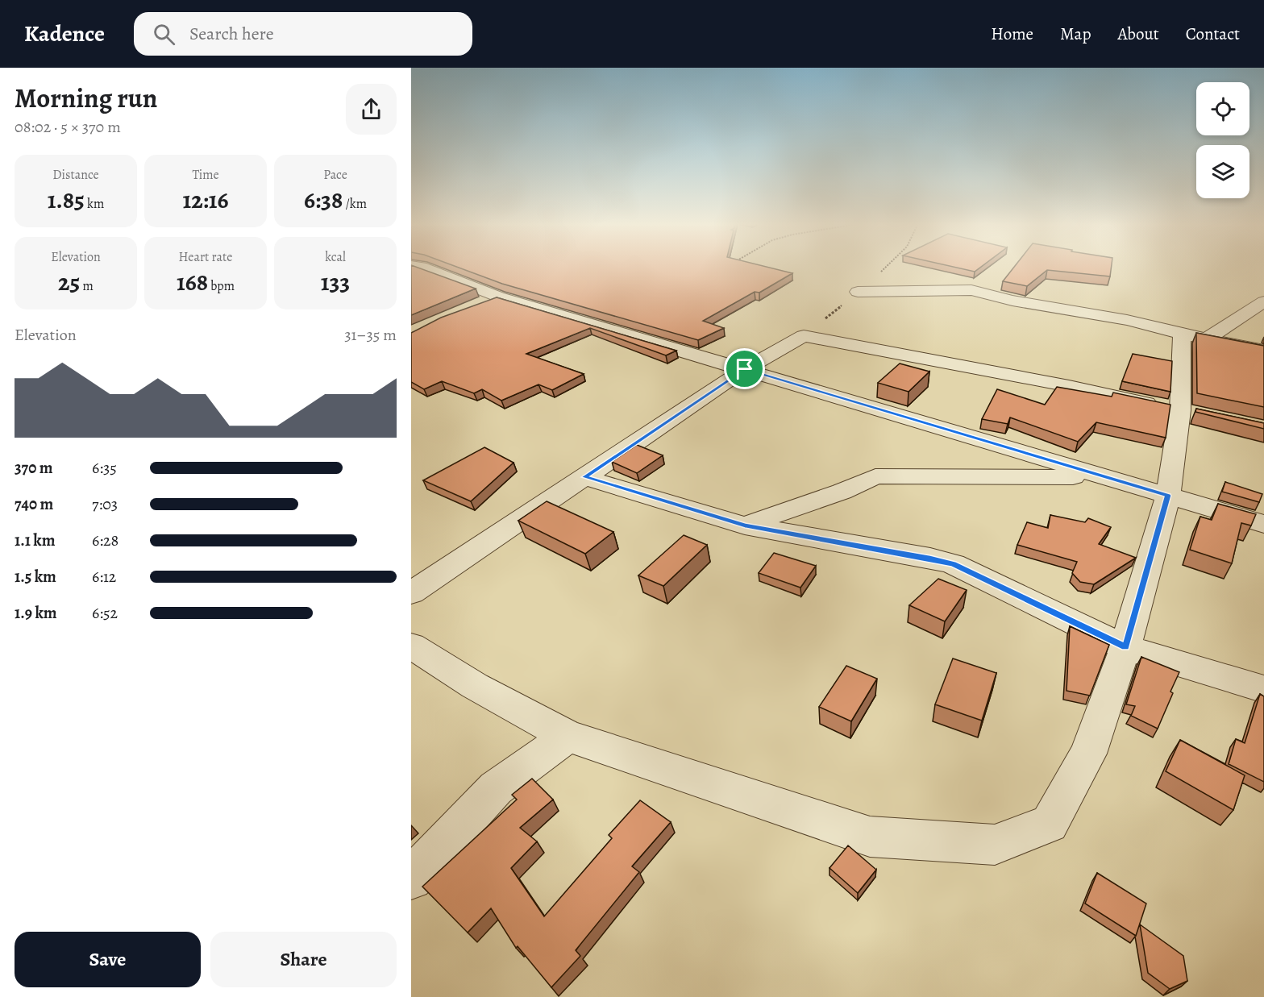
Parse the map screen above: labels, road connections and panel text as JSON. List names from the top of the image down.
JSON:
{
  "page": {
    "header": "Kadence",
    "search": "Search here",
    "nav": [
      "Home",
      "Map",
      "About",
      "Contact"
    ],
    "heading": ["Morning run", "08:02 · 5 × 370 m"],
    "stats": [
      ["Distance", "1.85 km"],
      ["Time", "12:16"],
      ["Pace", "6:38 /km"],
      ["Elevation", "25 m"],
      ["Heart rate", "168 bpm"],
      ["kcal", "133"]
    ],
    "chart": ["Elevation", "31–35 m"],
    "list": [
      {
        "name": "370 m",
        "note": "6:35"
      },
      {
        "name": "740 m",
        "note": "7:03"
      },
      {
        "name": "1.1 km",
        "note": "6:28"
      },
      {
        "name": "1.5 km",
        "note": "6:12"
      },
      {
        "name": "1.9 km",
        "note": "6:52"
      }
    ],
    "buttons": ["Save", "Share"]
  }
}
